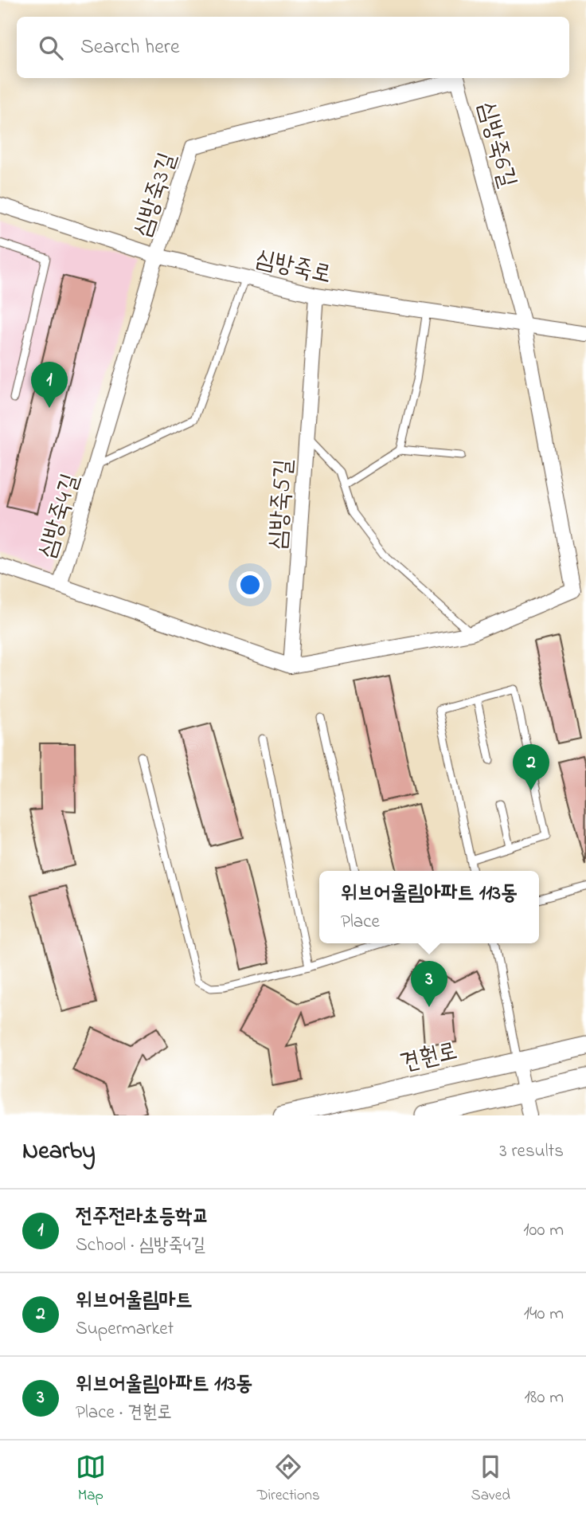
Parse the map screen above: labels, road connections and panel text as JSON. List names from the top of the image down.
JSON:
{
  "streets": {
    "street": [
      "심방죽6길",
      "심방죽3길",
      "심방죽로",
      "심방죽5길",
      "심방죽4길",
      "견훤로"
    ]
  },
  "crossings": [
    ["심방죽6길", "심방죽3길"],
    ["심방죽6길", "심방죽로"],
    ["심방죽3길", "심방죽로"],
    ["심방죽3길", "심방죽4길"],
    ["심방죽로", "심방죽5길"],
    ["심방죽로", "심방죽4길"],
    ["심방죽5길", "심방죽4길"]
  ],
  "page": {
    "search": "Search here",
    "pins": ["1", "2", "3"],
    "popup": ["위브어울림아파트 113동", "Place"],
    "heading": ["Nearby", "3 results"],
    "list": [
      {
        "mark": "1",
        "name": "전주전라초등학교",
        "note": "School · 심방죽4길",
        "value": "100 m"
      },
      {
        "mark": "2",
        "name": "위브어울림마트",
        "note": "Supermarket",
        "value": "140 m"
      },
      {
        "mark": "3",
        "name": "위브어울림아파트 113동",
        "note": "Place · 견훤로",
        "value": "180 m"
      }
    ],
    "nav": ["Map", "Directions", "Saved"]
  }
}
